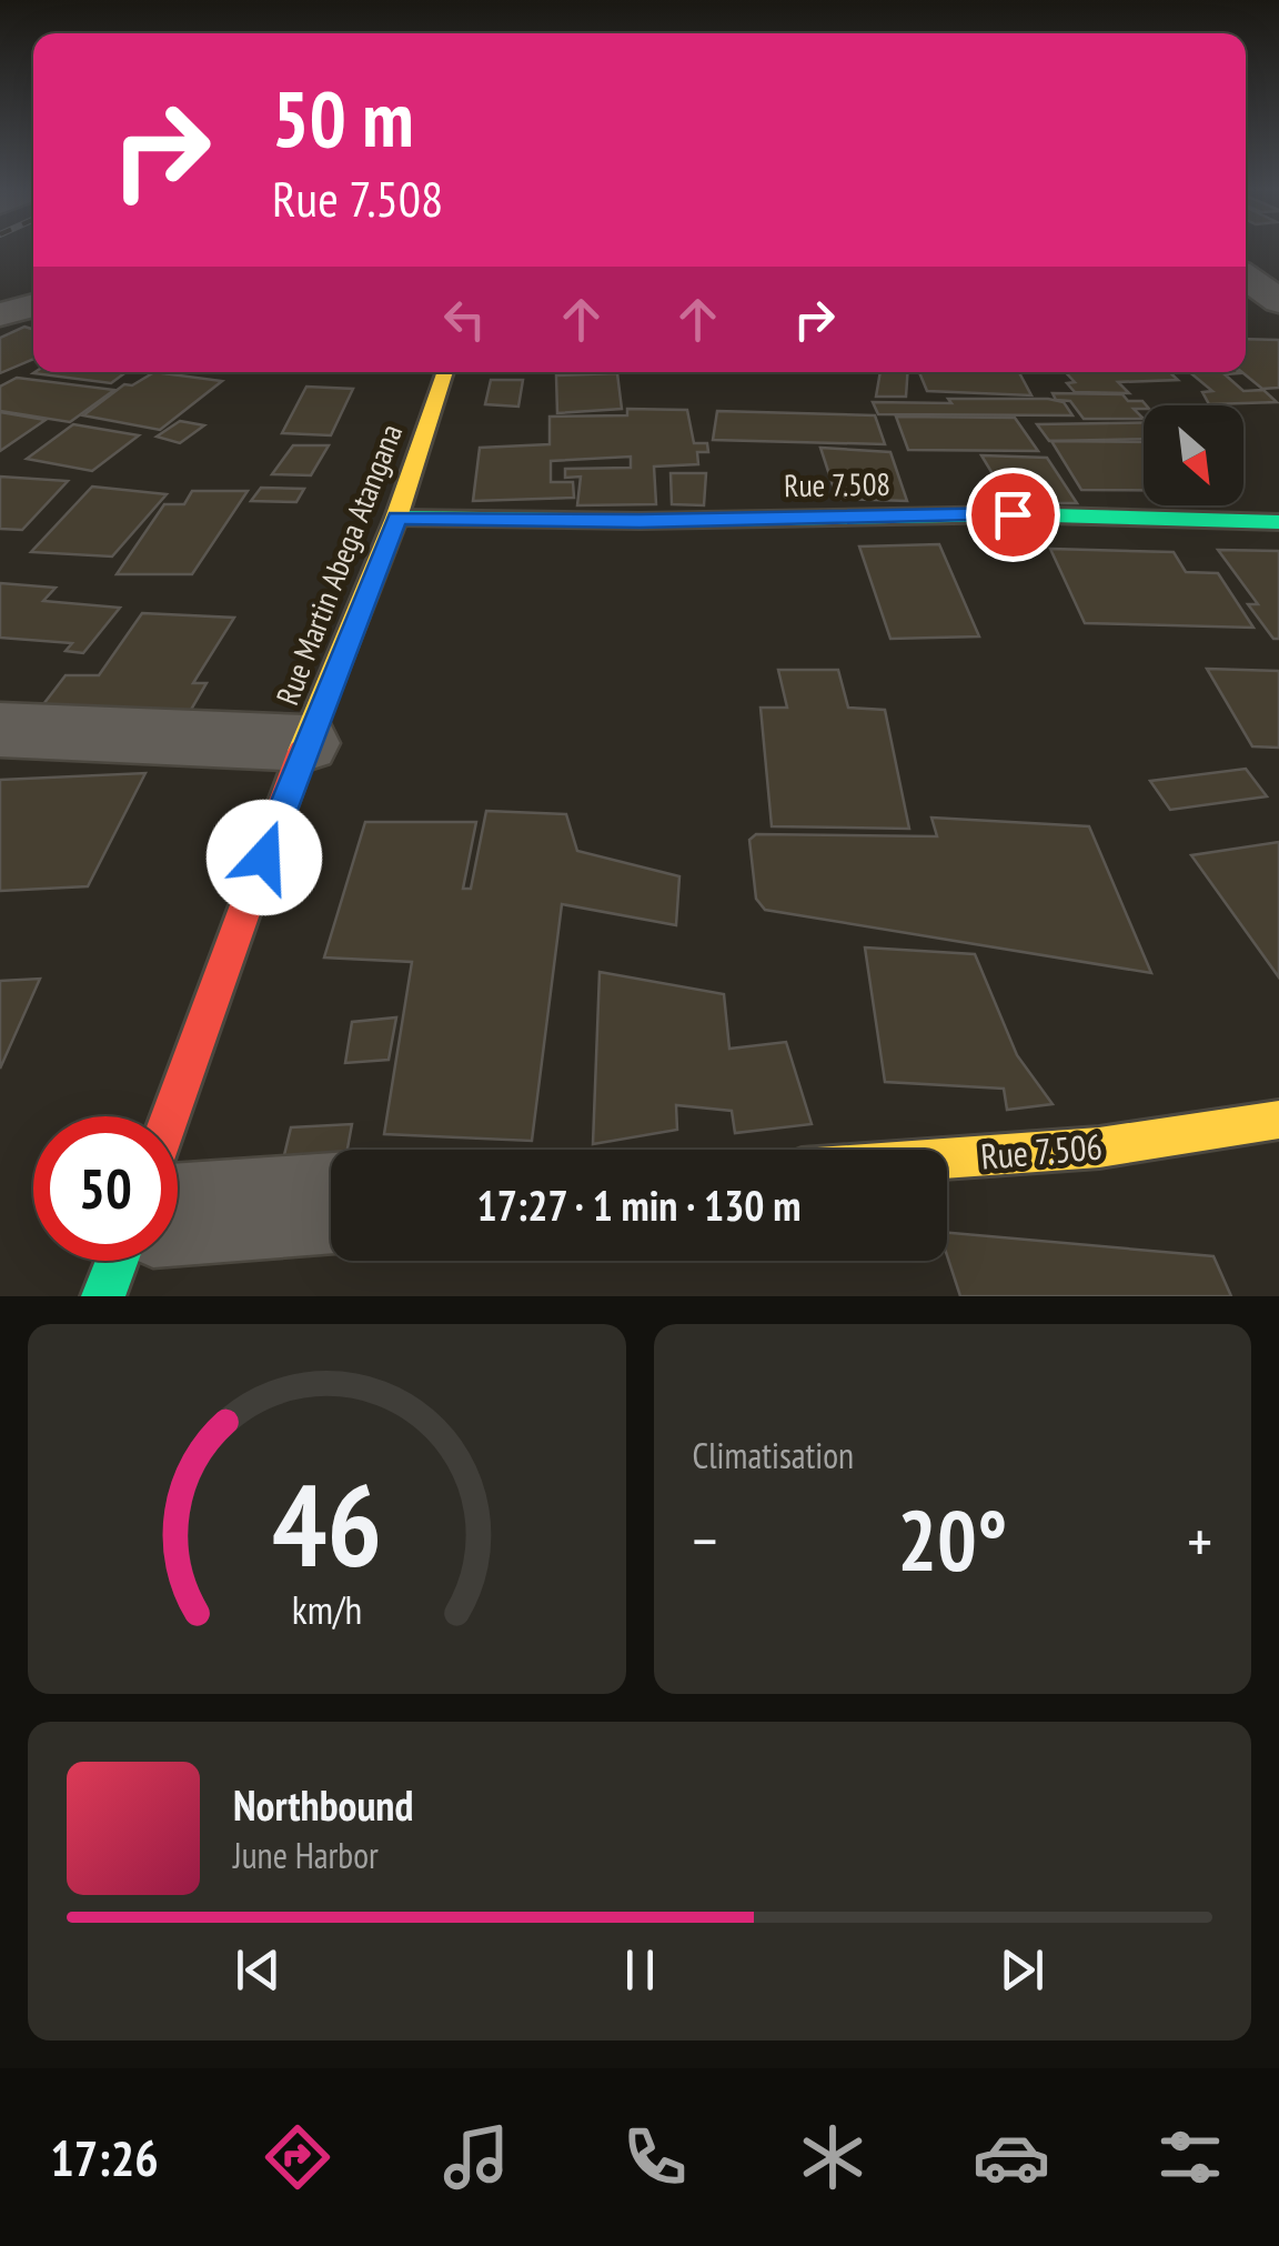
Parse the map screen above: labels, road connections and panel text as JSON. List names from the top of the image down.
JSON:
{
  "streets": {
    "street": ["Rue 7.508", "Rue Martin Abega Atangana", "Rue 7.506"]
  },
  "crossings": [
    ["Rue 7.508", "Rue Martin Abega Atangana"]
  ],
  "north": "bottom right",
  "page": {
    "turn": ["50 m", "Rue 7.508"],
    "limit": "50",
    "trip": "17:27 · 1 min · 130 m",
    "tile": "Climatisation",
    "heat": ["−", "20°", "+"],
    "song": ["Northbound", "June Harbor"],
    "tabs": "17:26",
    "gauge": ["46", "km/h"]
  }
}
